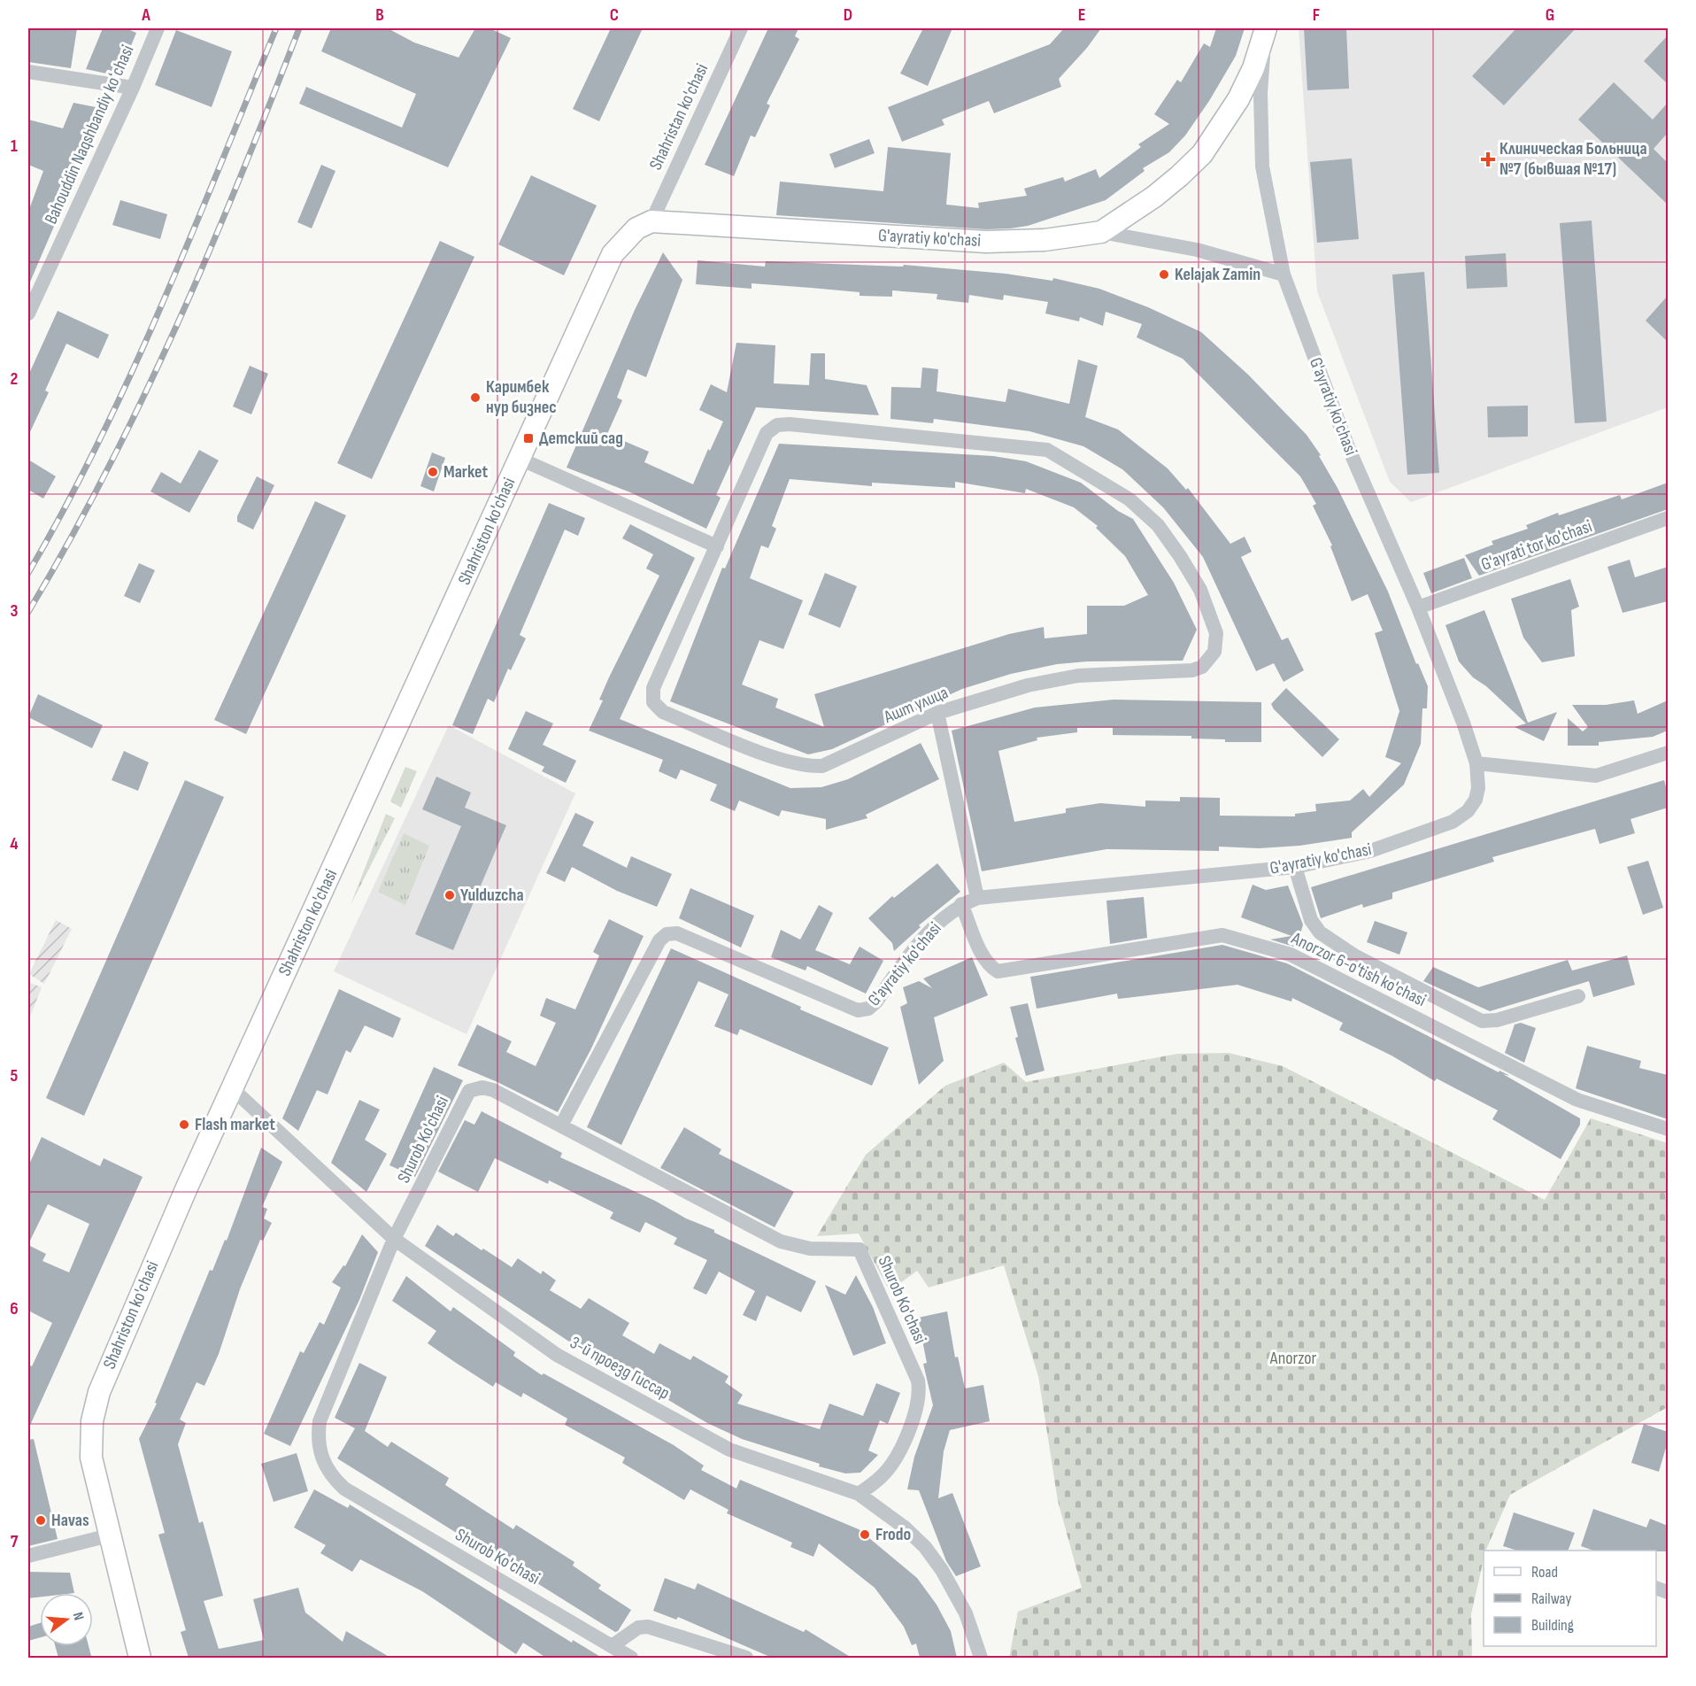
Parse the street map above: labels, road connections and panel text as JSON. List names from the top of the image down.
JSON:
{
  "streets": {
    "main road": ["G'ayratiy ko'chasi", "Shahriston ko'chasi"],
    "street": [
      "Shahristan ko'chasi",
      "Bahouddin Naqshbandiy koʻchasi",
      "G'ayrati tor ko'chasi",
      "Ашт улица",
      "Anorzor 6-o'tish ko'chasi",
      "Shurob Ko'chasi",
      "3-й проезд Гиссар"
    ]
  },
  "crossings": [
    ["Shahristan ko'chasi", "G'ayratiy ko'chasi"],
    ["Shahristan ko'chasi", "Shahriston ko'chasi"],
    ["G'ayratiy ko'chasi", "Shahriston ko'chasi"],
    ["G'ayratiy ko'chasi", "G'ayrati tor ko'chasi"],
    ["G'ayratiy ko'chasi", "Anorzor 6-o'tish ko'chasi"],
    ["G'ayratiy ko'chasi", "Shurob Ko'chasi"],
    ["Shahriston ko'chasi", "3-й проезд Гиссар"],
    ["Shurob Ko'chasi", "3-й проезд Гиссар"]
  ],
  "parks": ["Anorzor"],
  "places": {
    "health": ["Клиническая Больница №7 (бывшая №17)"],
    "other": [
      "Kelajak Zamin",
      "Каримбек нур бизнес",
      "Market",
      "Yulduzcha",
      "Flash market",
      "Havas",
      "Frodo"
    ],
    "transit": ["Детский сад"]
  },
  "legend": ["Road", "Railway", "Building"],
  "north": "right",
  "grid": {
    "columns": [
      "A",
      "B",
      "C",
      "D",
      "E",
      "F",
      "G"
    ],
    "rows": [
      "1",
      "2",
      "3",
      "4",
      "5",
      "6",
      "7"
    ]
  }
}
